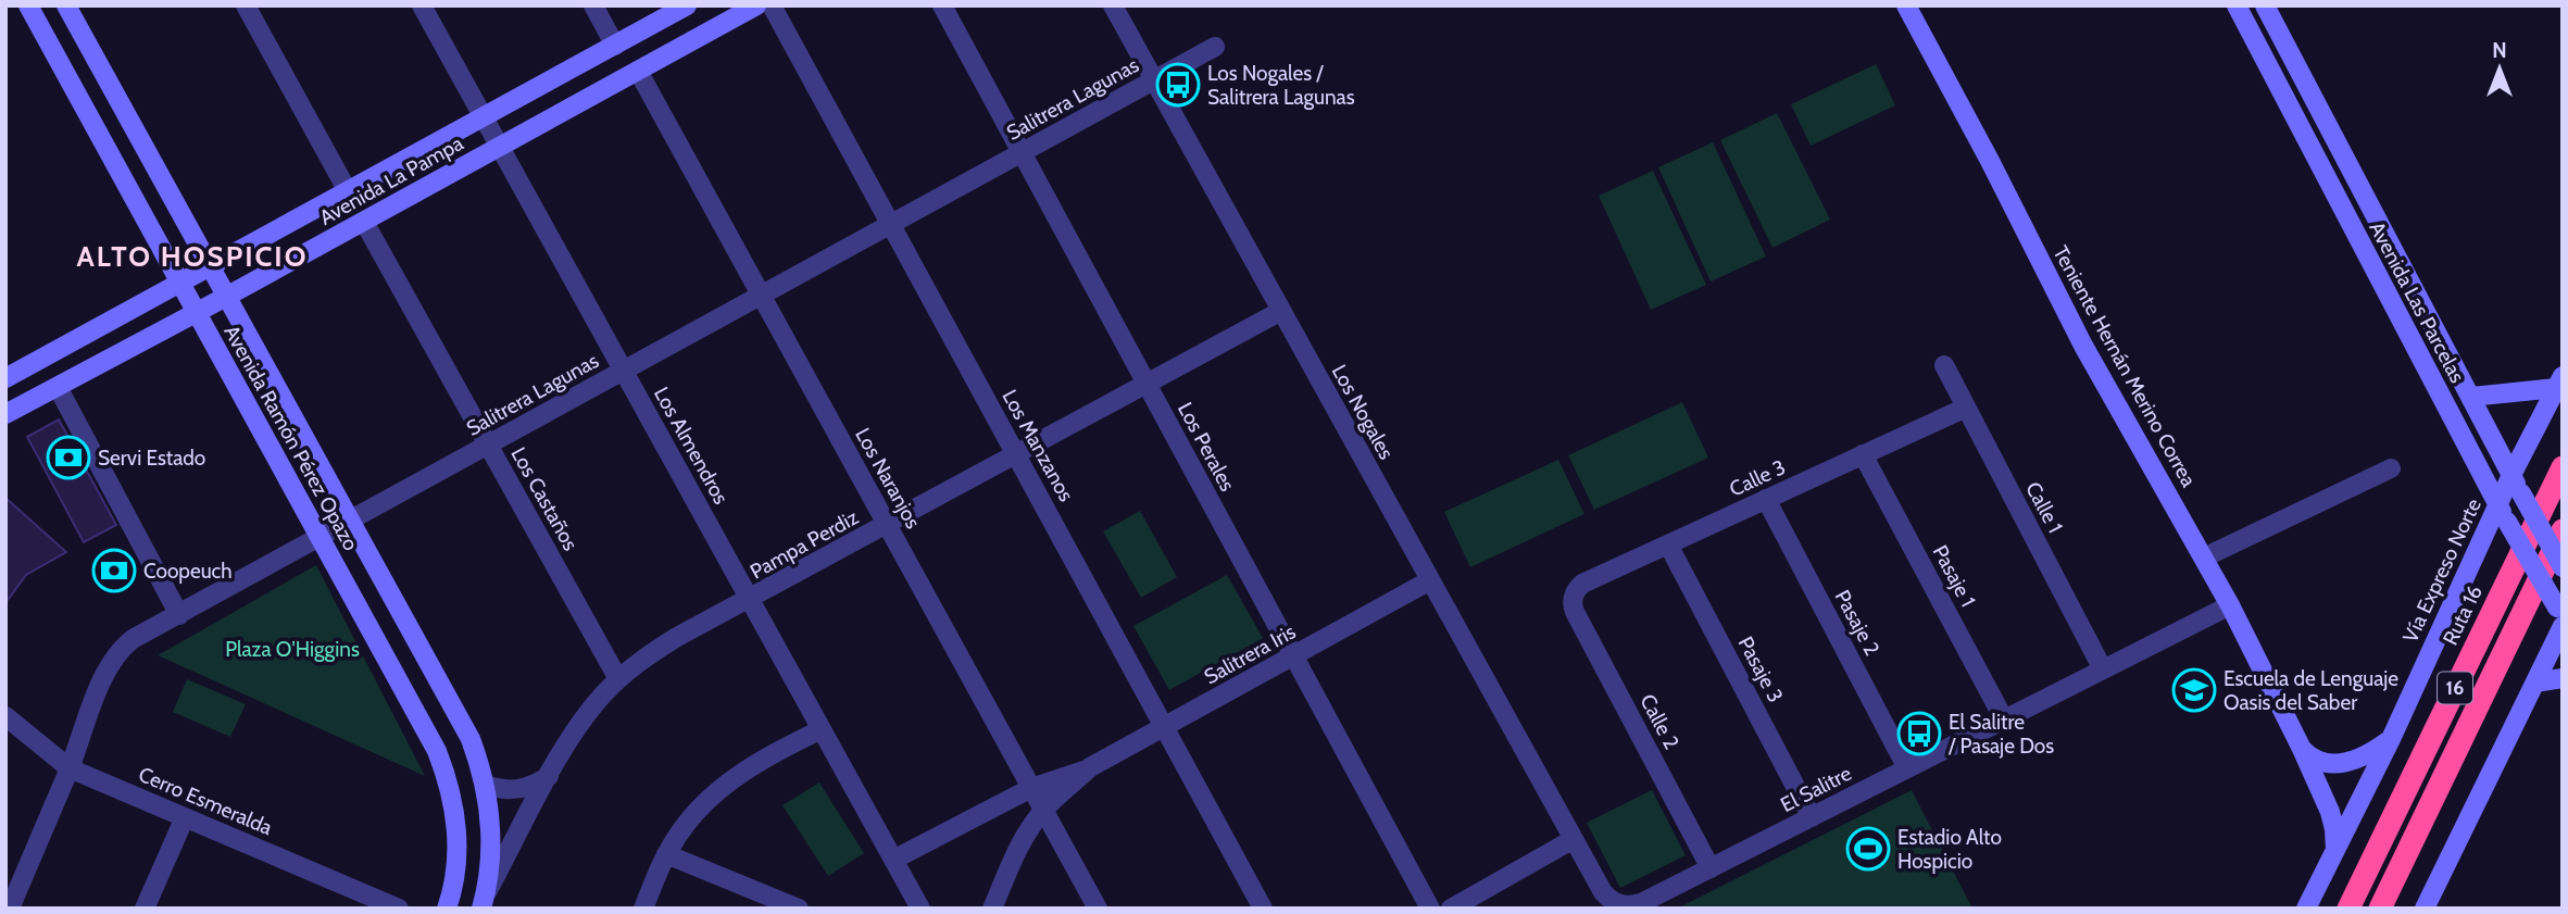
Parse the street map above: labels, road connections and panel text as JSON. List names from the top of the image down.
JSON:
{
  "streets": {
    "highway": ["Ruta 16", "16"],
    "street": [
      "Salitrera Lagunas",
      "Avenida La Pampa",
      "Avenida Las Parcelas",
      "Teniente Hernán Merino Correa",
      "Los Nogales",
      "Avenida Ramón Pérez Opazo",
      "Los Almendros",
      "Los Manzanos",
      "Los Perales",
      "Los Naranjos",
      "Calle 3",
      "Los Castaños",
      "Calle 1",
      "Pampa Perdiz",
      "Vía Expreso Norte",
      "Pasaje 1",
      "Pasaje 2",
      "Salitrera Iris",
      "Pasaje 3",
      "Calle 2",
      "El Salitre",
      "Cerro Esmeralda"
    ]
  },
  "crossings": [
    ["Salitrera Lagunas", "Los Nogales"],
    ["Salitrera Lagunas", "Avenida Ramón Pérez Opazo"],
    ["Salitrera Lagunas", "Los Almendros"],
    ["Salitrera Lagunas", "Los Manzanos"],
    ["Salitrera Lagunas", "Los Perales"],
    ["Salitrera Lagunas", "Los Naranjos"],
    ["Salitrera Lagunas", "Los Castaños"],
    ["Salitrera Lagunas", "Cerro Esmeralda"],
    ["Avenida La Pampa", "Avenida Ramón Pérez Opazo"],
    ["Avenida La Pampa", "Los Almendros"],
    ["Avenida La Pampa", "Los Naranjos"],
    ["Avenida La Pampa", "Los Castaños"],
    ["Avenida Las Parcelas", "Vía Expreso Norte"],
    ["Teniente Hernán Merino Correa", "Vía Expreso Norte"],
    ["Teniente Hernán Merino Correa", "El Salitre"],
    ["Los Nogales", "Pampa Perdiz"],
    ["Los Nogales", "Salitrera Iris"],
    ["Los Nogales", "El Salitre"],
    ["Avenida Ramón Pérez Opazo", "Pampa Perdiz"],
    ["Los Almendros", "Pampa Perdiz"],
    ["Los Almendros", "Salitrera Iris"],
    ["Los Manzanos", "Pampa Perdiz"],
    ["Los Manzanos", "Salitrera Iris"],
    ["Los Perales", "Pampa Perdiz"],
    ["Los Perales", "Salitrera Iris"],
    ["Los Naranjos", "Pampa Perdiz"],
    ["Los Naranjos", "Salitrera Iris"],
    ["Calle 3", "Calle 1"],
    ["Calle 3", "Pasaje 1"],
    ["Calle 3", "Pasaje 2"],
    ["Calle 3", "Pasaje 3"],
    ["Calle 3", "Calle 2"],
    ["Los Castaños", "Pampa Perdiz"],
    ["Calle 1", "El Salitre"],
    ["Pasaje 1", "El Salitre"],
    ["Pasaje 2", "El Salitre"],
    ["Pasaje 3", "El Salitre"],
    ["Calle 2", "El Salitre"]
  ],
  "districts": ["ALTO HOSPICIO"],
  "parks": ["Plaza O'Higgins"],
  "places": {
    "bus stop": ["Los Nogales / Salitrera Lagunas", "El Salitre / Pasaje Dos"],
    "bank": ["Servi Estado", "Coopeuch"],
    "school or university": ["Escuela de Lenguaje Oasis del Saber"],
    "sports": ["Estadio Alto Hospicio"]
  },
  "north": "top"
}
